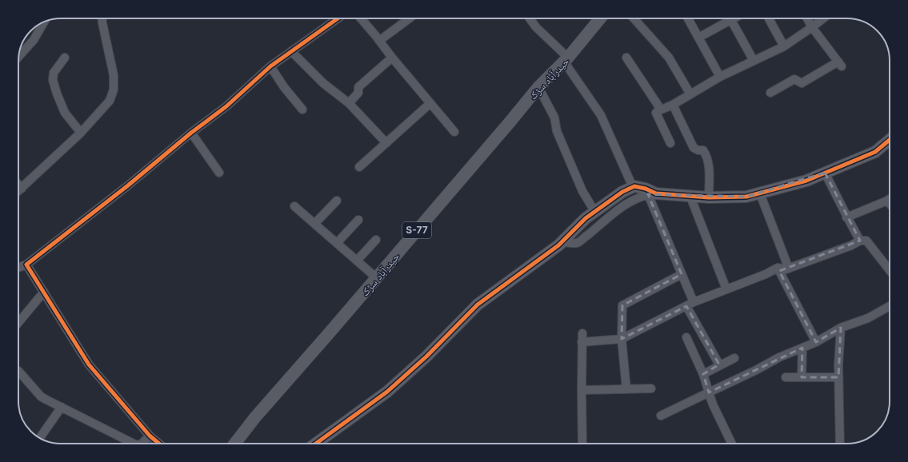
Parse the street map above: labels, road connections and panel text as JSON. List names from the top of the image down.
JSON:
{
  "streets": {
    "main road": ["حیدرآباد سڑک", "S-77"]
  }
}
